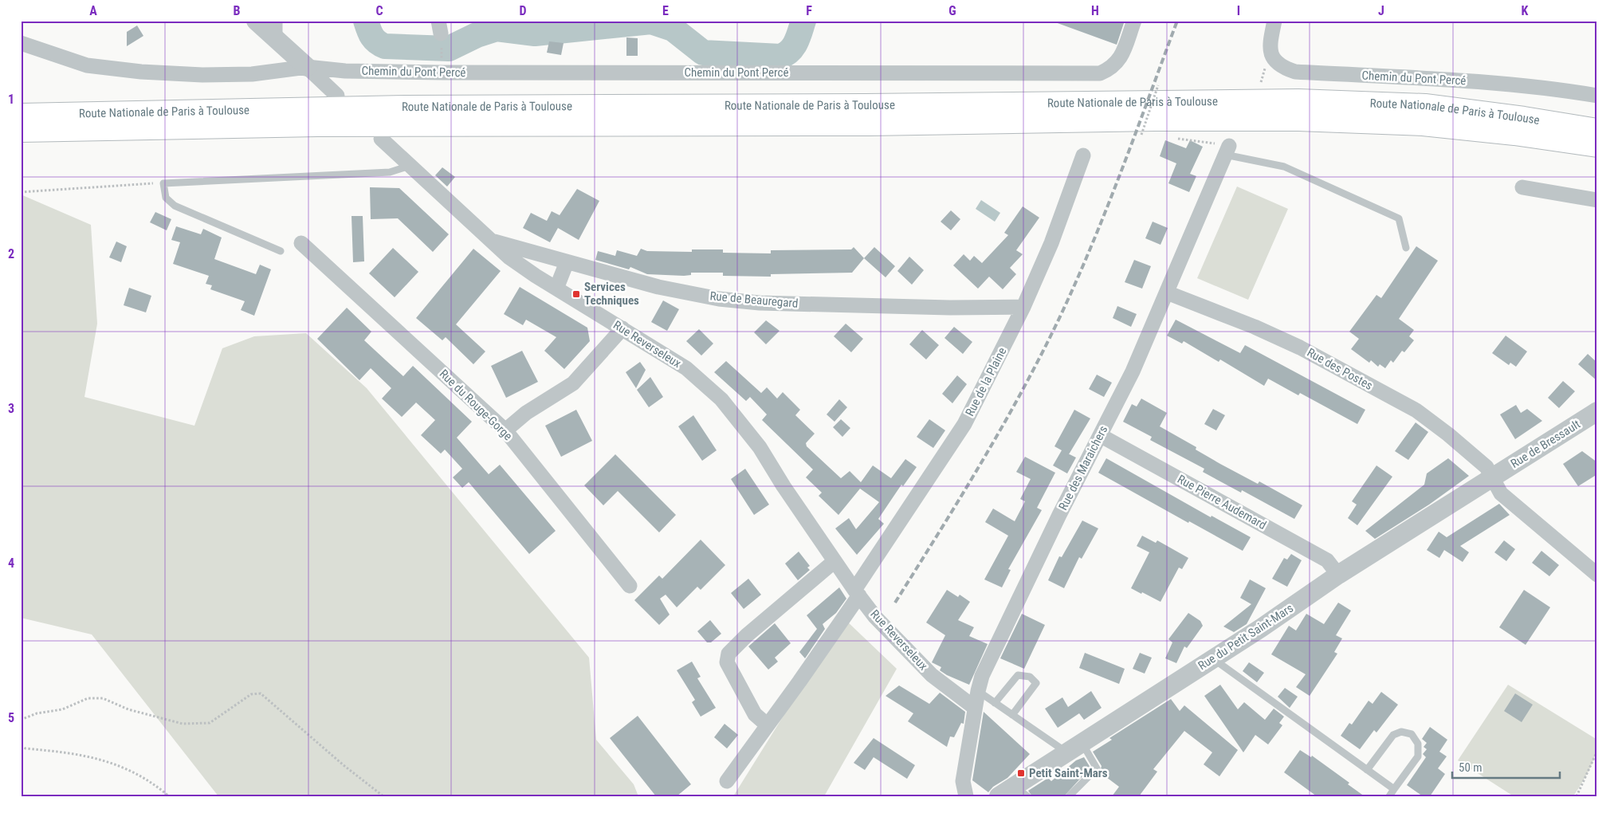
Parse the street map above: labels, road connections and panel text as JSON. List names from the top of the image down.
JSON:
{
  "streets": {
    "main road": ["Route Nationale de Paris à Toulouse"],
    "street": [
      "Chemin du Pont Percé",
      "Rue de Beauregard",
      "Rue Reverseleux",
      "Rue des Postes",
      "Rue de la Plaine",
      "Rue du Rouge-Gorge",
      "Rue de Bressault",
      "Rue des Maraichers",
      "Rue Pierre Audemard",
      "Rue du Petit Saint-Mars"
    ]
  },
  "crossings": [
    ["Rue de Beauregard", "Rue Reverseleux"],
    ["Rue de Beauregard", "Rue de la Plaine"],
    ["Rue Reverseleux", "Rue de la Plaine"],
    ["Rue Reverseleux", "Rue des Maraichers"],
    ["Rue des Postes", "Rue de Bressault"],
    ["Rue des Postes", "Rue des Maraichers"],
    ["Rue des Postes", "Rue du Petit Saint-Mars"],
    ["Rue de Bressault", "Rue du Petit Saint-Mars"],
    ["Rue des Maraichers", "Rue Pierre Audemard"],
    ["Rue Pierre Audemard", "Rue du Petit Saint-Mars"]
  ],
  "places": {
    "transit": ["Services Techniques", "Petit Saint-Mars"]
  },
  "scale_bar": "50 m",
  "grid": {
    "columns": [
      "A",
      "B",
      "C",
      "D",
      "E",
      "F",
      "G",
      "H",
      "I",
      "J",
      "K"
    ],
    "rows": [
      "1",
      "2",
      "3",
      "4",
      "5"
    ]
  }
}
